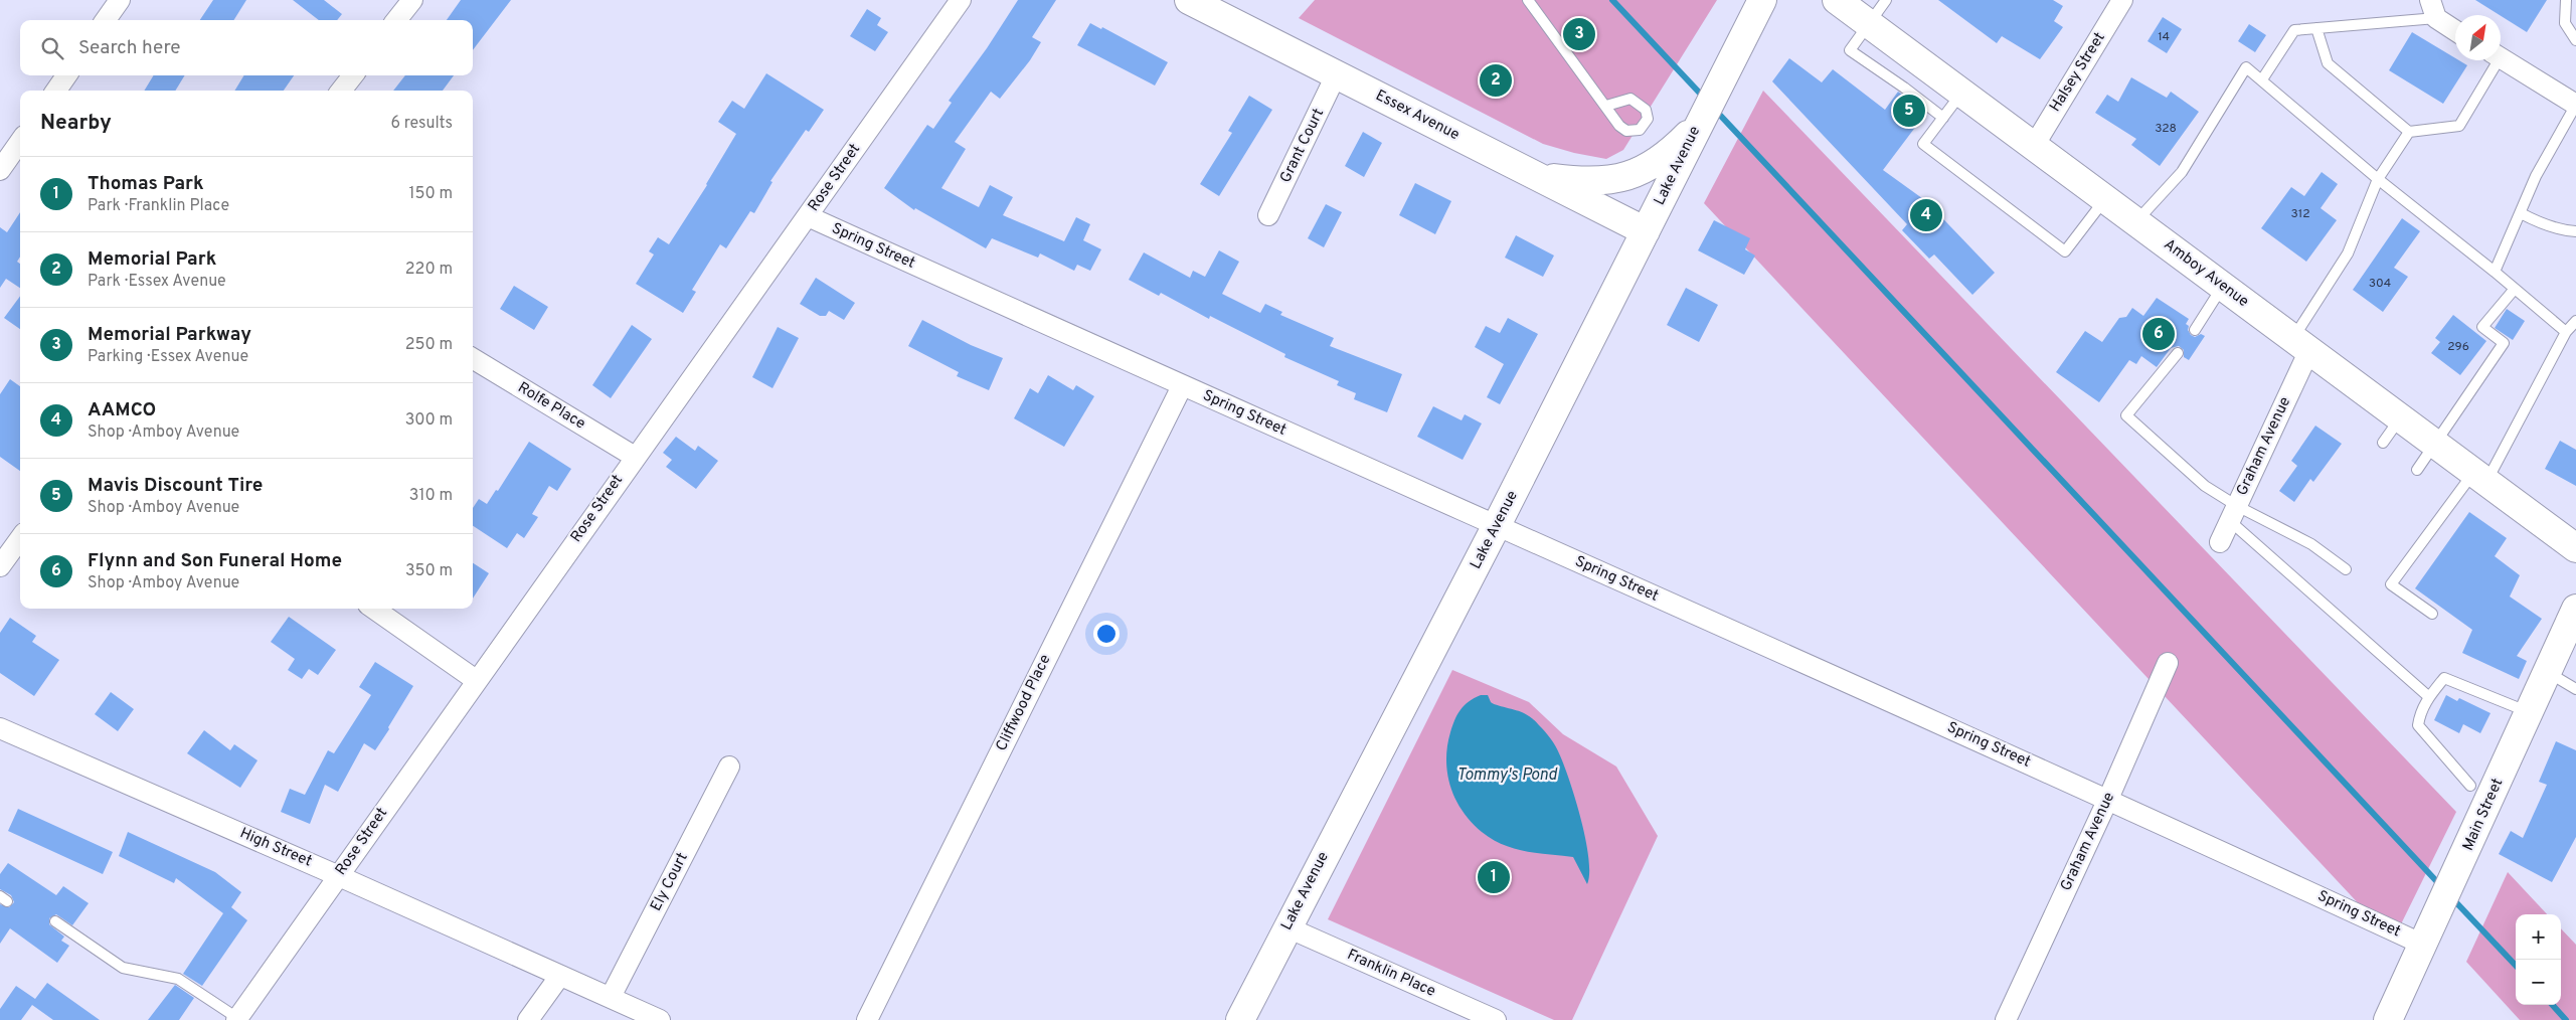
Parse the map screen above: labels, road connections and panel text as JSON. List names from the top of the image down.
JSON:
{
  "streets": {
    "street": [
      "Halsey Street",
      "Essex Avenue",
      "Grant Court",
      "Lake Avenue",
      "Rose Street",
      "Spring Street",
      "Amboy Avenue",
      "Rolfe Place",
      "Graham Avenue",
      "Cliffwood Place",
      "Main Street",
      "High Street",
      "Ely Court",
      "Franklin Place"
    ]
  },
  "crossings": [
    ["Halsey Street", "Amboy Avenue"],
    ["Essex Avenue", "Grant Court"],
    ["Essex Avenue", "Lake Avenue"],
    ["Lake Avenue", "Spring Street"],
    ["Lake Avenue", "Franklin Place"],
    ["Rose Street", "Spring Street"],
    ["Rose Street", "Rolfe Place"],
    ["Rose Street", "High Street"],
    ["Spring Street", "Graham Avenue"],
    ["Spring Street", "Cliffwood Place"],
    ["Spring Street", "Main Street"],
    ["Amboy Avenue", "Graham Avenue"],
    ["High Street", "Ely Court"]
  ],
  "water": ["Tommy's Pond"],
  "house_numbers": [
    "14",
    "328",
    "312",
    "304",
    "296"
  ],
  "north": "top right",
  "page": {
    "pins": [
      "3",
      "2",
      "5",
      "4",
      "6",
      "1"
    ],
    "search": "Search here",
    "heading": ["Nearby", "6 results"],
    "list": [
      {
        "mark": "1",
        "name": "Thomas Park",
        "note": "Park · Franklin Place",
        "value": "150 m"
      },
      {
        "mark": "2",
        "name": "Memorial Park",
        "note": "Park · Essex Avenue",
        "value": "220 m"
      },
      {
        "mark": "3",
        "name": "Memorial Parkway",
        "note": "Parking · Essex Avenue",
        "value": "250 m"
      },
      {
        "mark": "4",
        "name": "AAMCO",
        "note": "Shop · Amboy Avenue",
        "value": "300 m"
      },
      {
        "mark": "5",
        "name": "Mavis Discount Tire",
        "note": "Shop · Amboy Avenue",
        "value": "310 m"
      },
      {
        "mark": "6",
        "name": "Flynn and Son Funeral Home",
        "note": "Shop · Amboy Avenue",
        "value": "350 m"
      }
    ],
    "map_buttons": ["+", "−"]
  }
}
